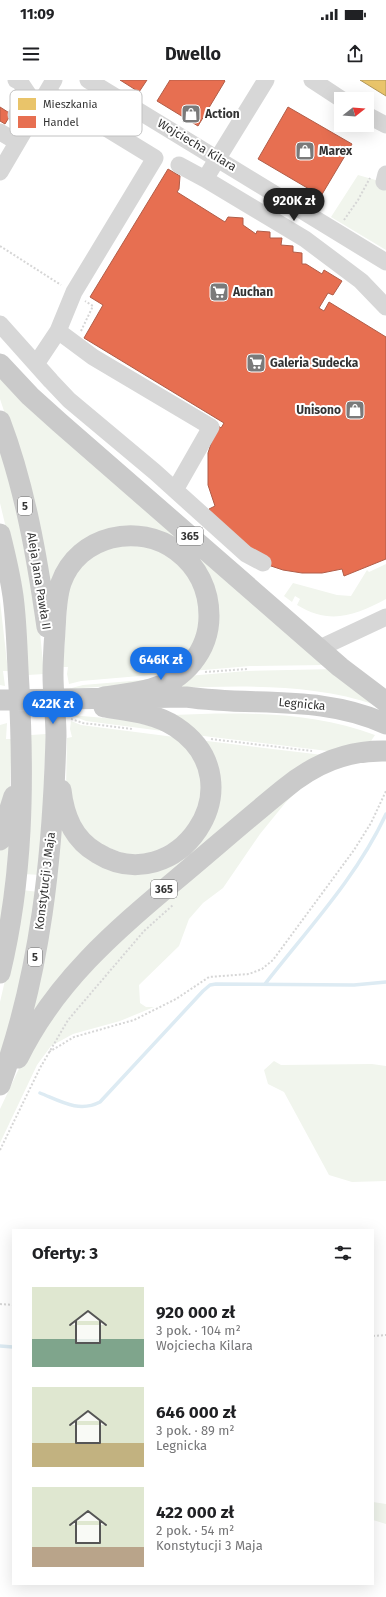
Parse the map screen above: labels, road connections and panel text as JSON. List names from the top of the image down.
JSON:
{
  "streets": {
    "main road": [
      "5",
      "365",
      "Aleja Jana Pawła II",
      "Legnicka",
      "Konstytucji 3 Maja"
    ],
    "street": ["Wojciecha Kilara"]
  },
  "crossings": [
    ["Aleja Jana Pawła II", "Konstytucji 3 Maja"]
  ],
  "places": {
    "shop": ["Action", "Marex", "Unisono"],
    "supermarket": ["Auchan", "Galeria Sudecka"]
  },
  "legend": ["Mieszkania", "Handel"],
  "north": "right",
  "page": {
    "status": "11:09",
    "header": "Dwello",
    "price": ["920K zł", "646K zł", "422K zł"],
    "heading": "Oferty: 3",
    "list": [
      {
        "name": "920 000 zł",
        "note": "3 pok. · 104 m² · Wojciecha Kilara"
      },
      {
        "name": "646 000 zł",
        "note": "3 pok. · 89 m² · Legnicka"
      },
      {
        "name": "422 000 zł",
        "note": "2 pok. · 54 m² · Konstytucji 3 Maja"
      }
    ]
  }
}
